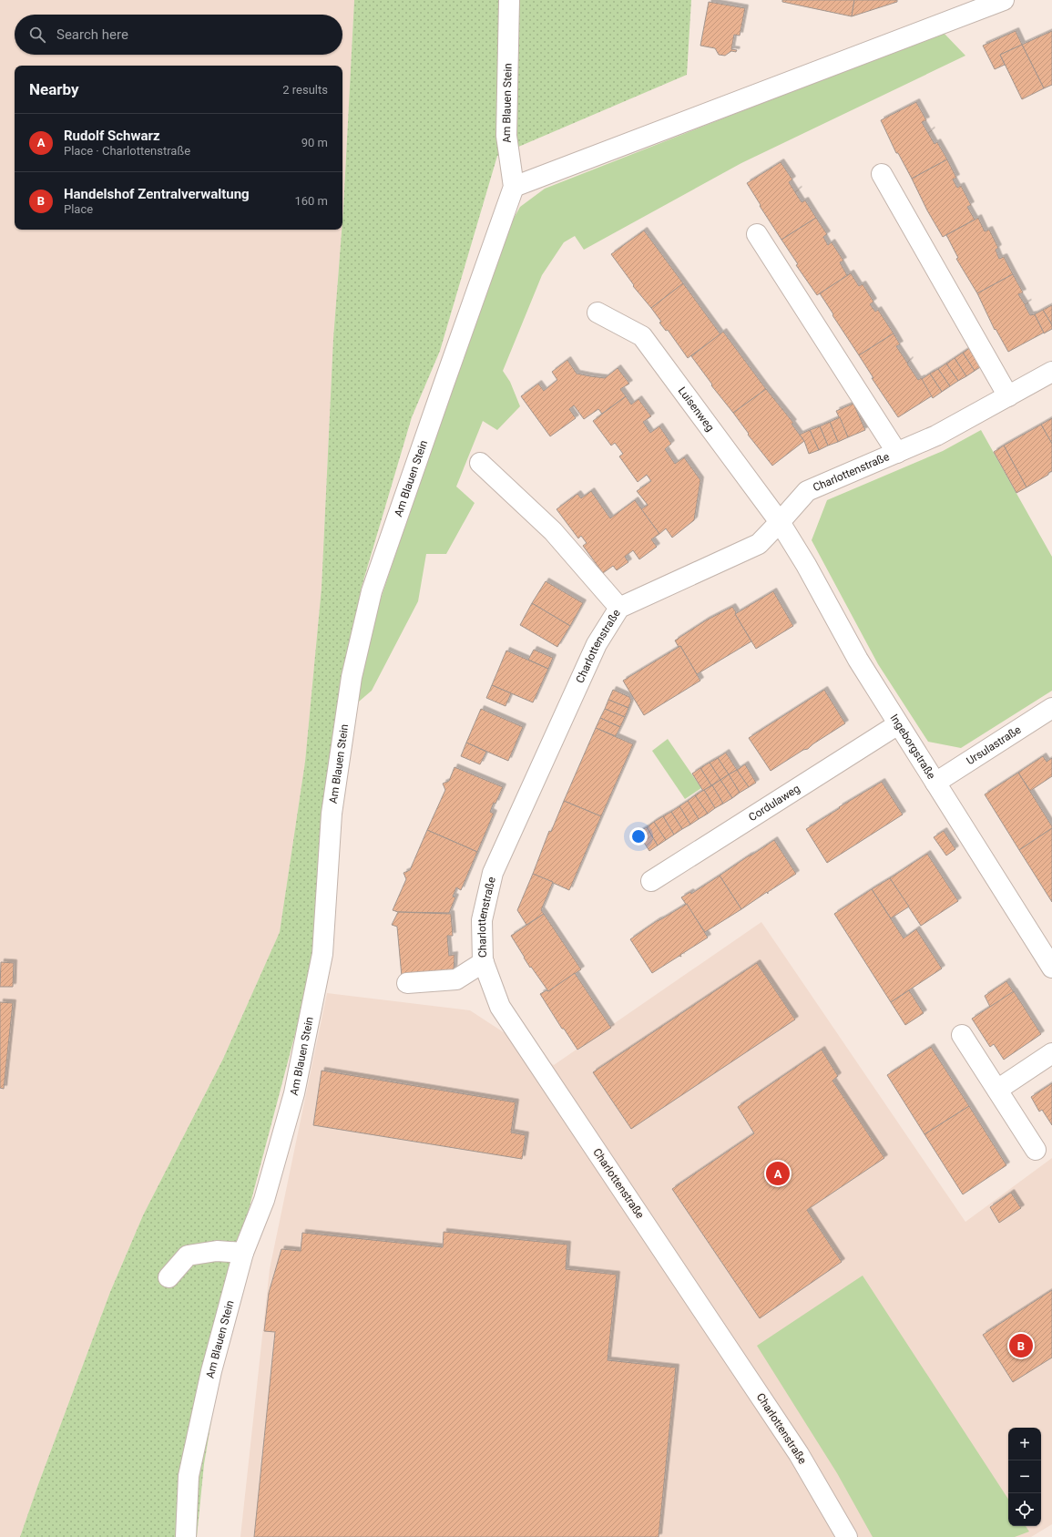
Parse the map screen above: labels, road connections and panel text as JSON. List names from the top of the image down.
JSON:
{
  "streets": {
    "street": [
      "Am Blauen Stein",
      "Luisenweg",
      "Charlottenstraße",
      "Ursulastraße",
      "Ingeborgstraße",
      "Cordulaweg"
    ]
  },
  "crossings": [
    ["Luisenweg", "Charlottenstraße"],
    ["Luisenweg", "Ingeborgstraße"],
    ["Charlottenstraße", "Ingeborgstraße"],
    ["Ursulastraße", "Ingeborgstraße"],
    ["Ingeborgstraße", "Cordulaweg"]
  ],
  "page": {
    "search": "Search here",
    "heading": ["Nearby", "2 results"],
    "list": [
      {
        "mark": "A",
        "name": "Rudolf Schwarz",
        "note": "Place · Charlottenstraße",
        "value": "90 m"
      },
      {
        "mark": "B",
        "name": "Handelshof Zentralverwaltung",
        "note": "Place",
        "value": "160 m"
      }
    ],
    "pins": ["A", "B"],
    "map_buttons": ["+", "−"]
  }
}
